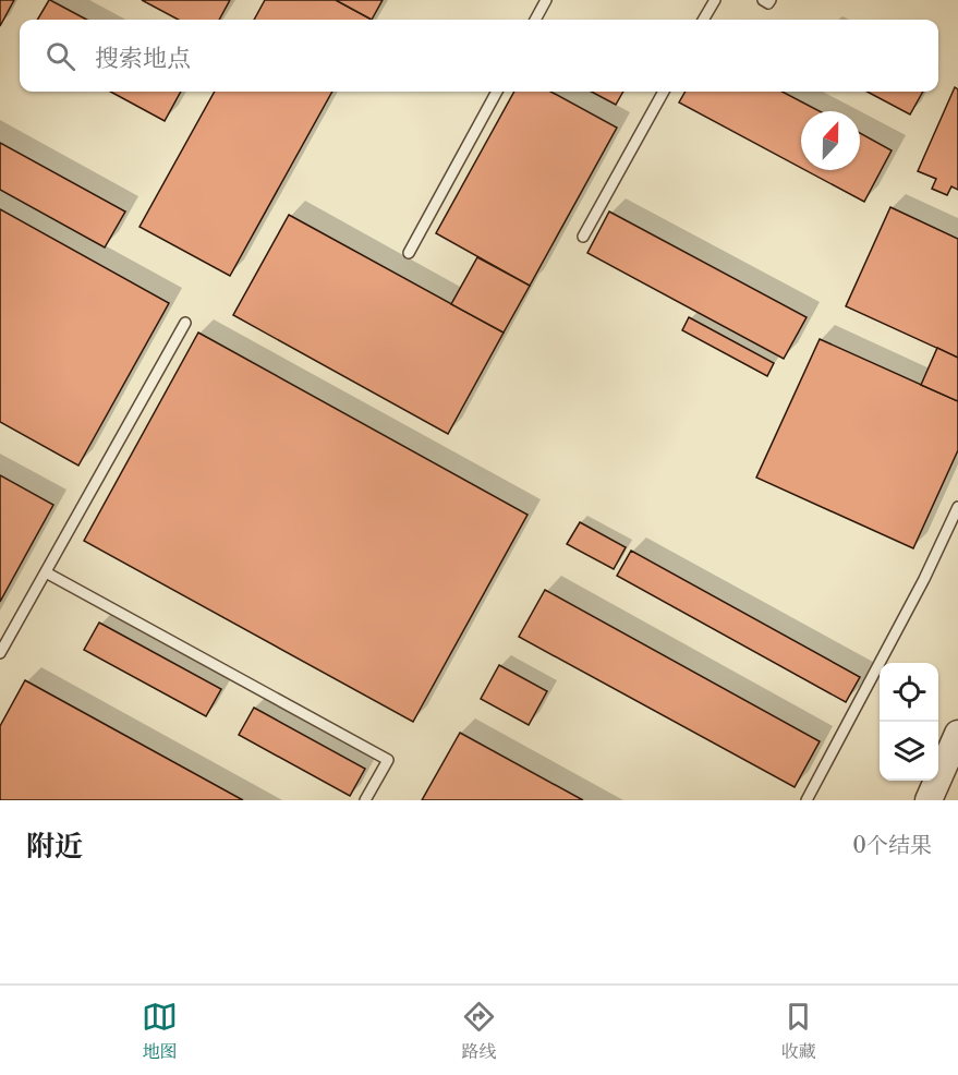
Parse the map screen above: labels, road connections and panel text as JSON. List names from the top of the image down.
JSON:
{
  "north": "top",
  "page": {
    "search": "搜索地点",
    "heading": ["附近", "0个结果"],
    "nav": ["地图", "路线", "收藏"]
  }
}
